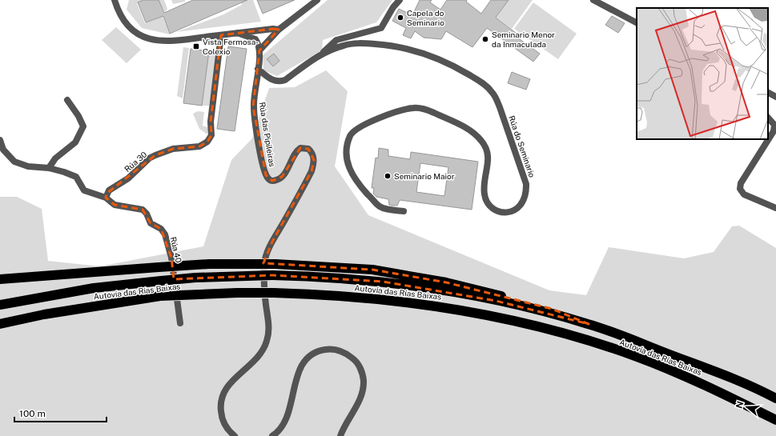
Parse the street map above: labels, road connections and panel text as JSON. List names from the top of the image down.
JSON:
{
  "streets": {
    "highway": ["Autovía das Rías Baixas"],
    "street": [
      "Rúa das Pipileiras",
      "Rúa do Seminario",
      "Rúa 30",
      "Rúa 40"
    ]
  },
  "crossings": [
    ["Rúa das Pipileiras", "Rúa do Seminario"],
    ["Rúa 30", "Rúa 40"]
  ],
  "places": {
    "other": ["Capela do Seminario", "Seminario Menor da Inmaculada", "Seminario Maior"],
    "transit": ["Vista Fermosa- Colexio"]
  },
  "scale_bar": "100 m",
  "north": "left"
}
